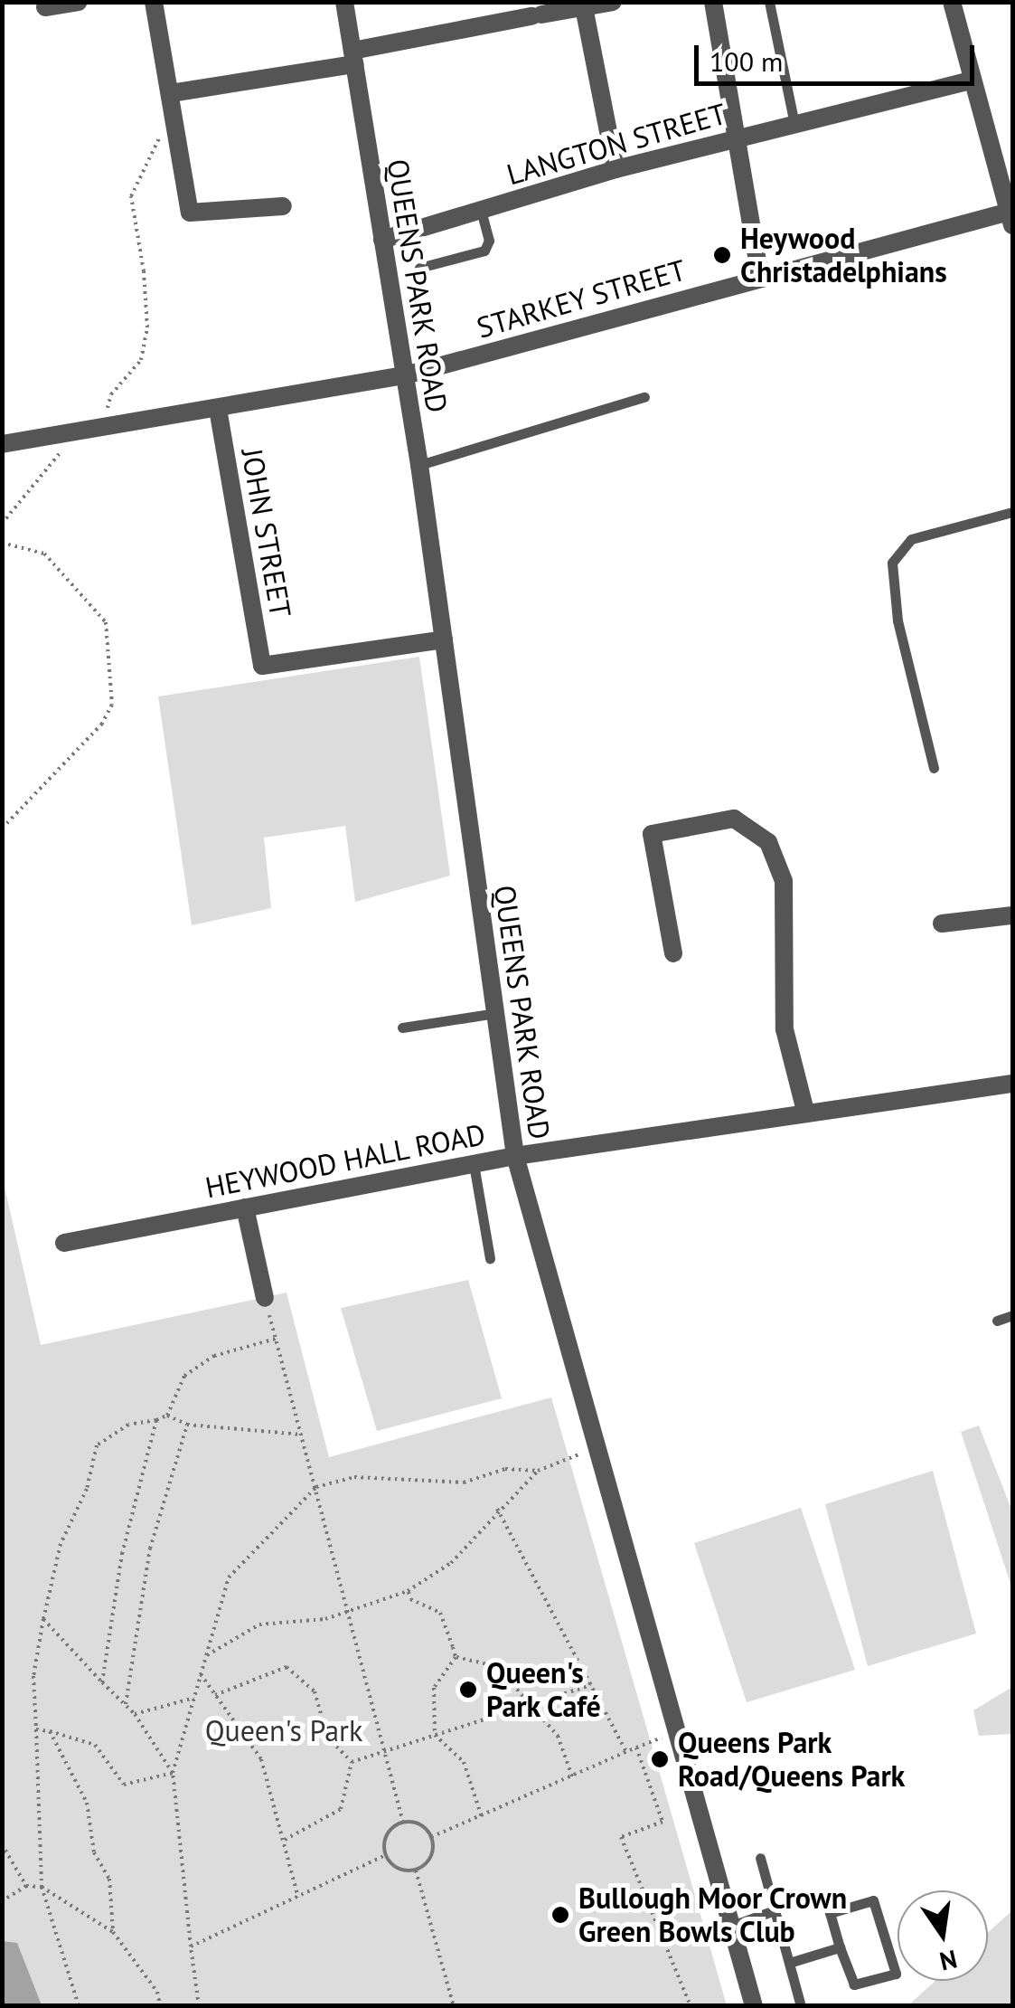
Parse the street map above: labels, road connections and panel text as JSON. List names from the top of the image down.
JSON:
{
  "streets": {
    "street": [
      "LANGTON STREET",
      "QUEENS PARK ROAD",
      "STARKEY STREET",
      "JOHN STREET",
      "HEYWOOD HALL ROAD"
    ]
  },
  "crossings": [
    ["LANGTON STREET", "QUEENS PARK ROAD"],
    ["QUEENS PARK ROAD", "STARKEY STREET"],
    ["QUEENS PARK ROAD", "JOHN STREET"],
    ["QUEENS PARK ROAD", "HEYWOOD HALL ROAD"],
    ["STARKEY STREET", "JOHN STREET"]
  ],
  "parks": ["Queen's Park"],
  "places": [
    "Heywood Christadelphians",
    "Queen's Park Café",
    "Queens Park Road/Queens Park",
    "Bullough Moor Crown Green Bowls Club"
  ],
  "scale_bar": "100 m",
  "north": "bottom"
}
